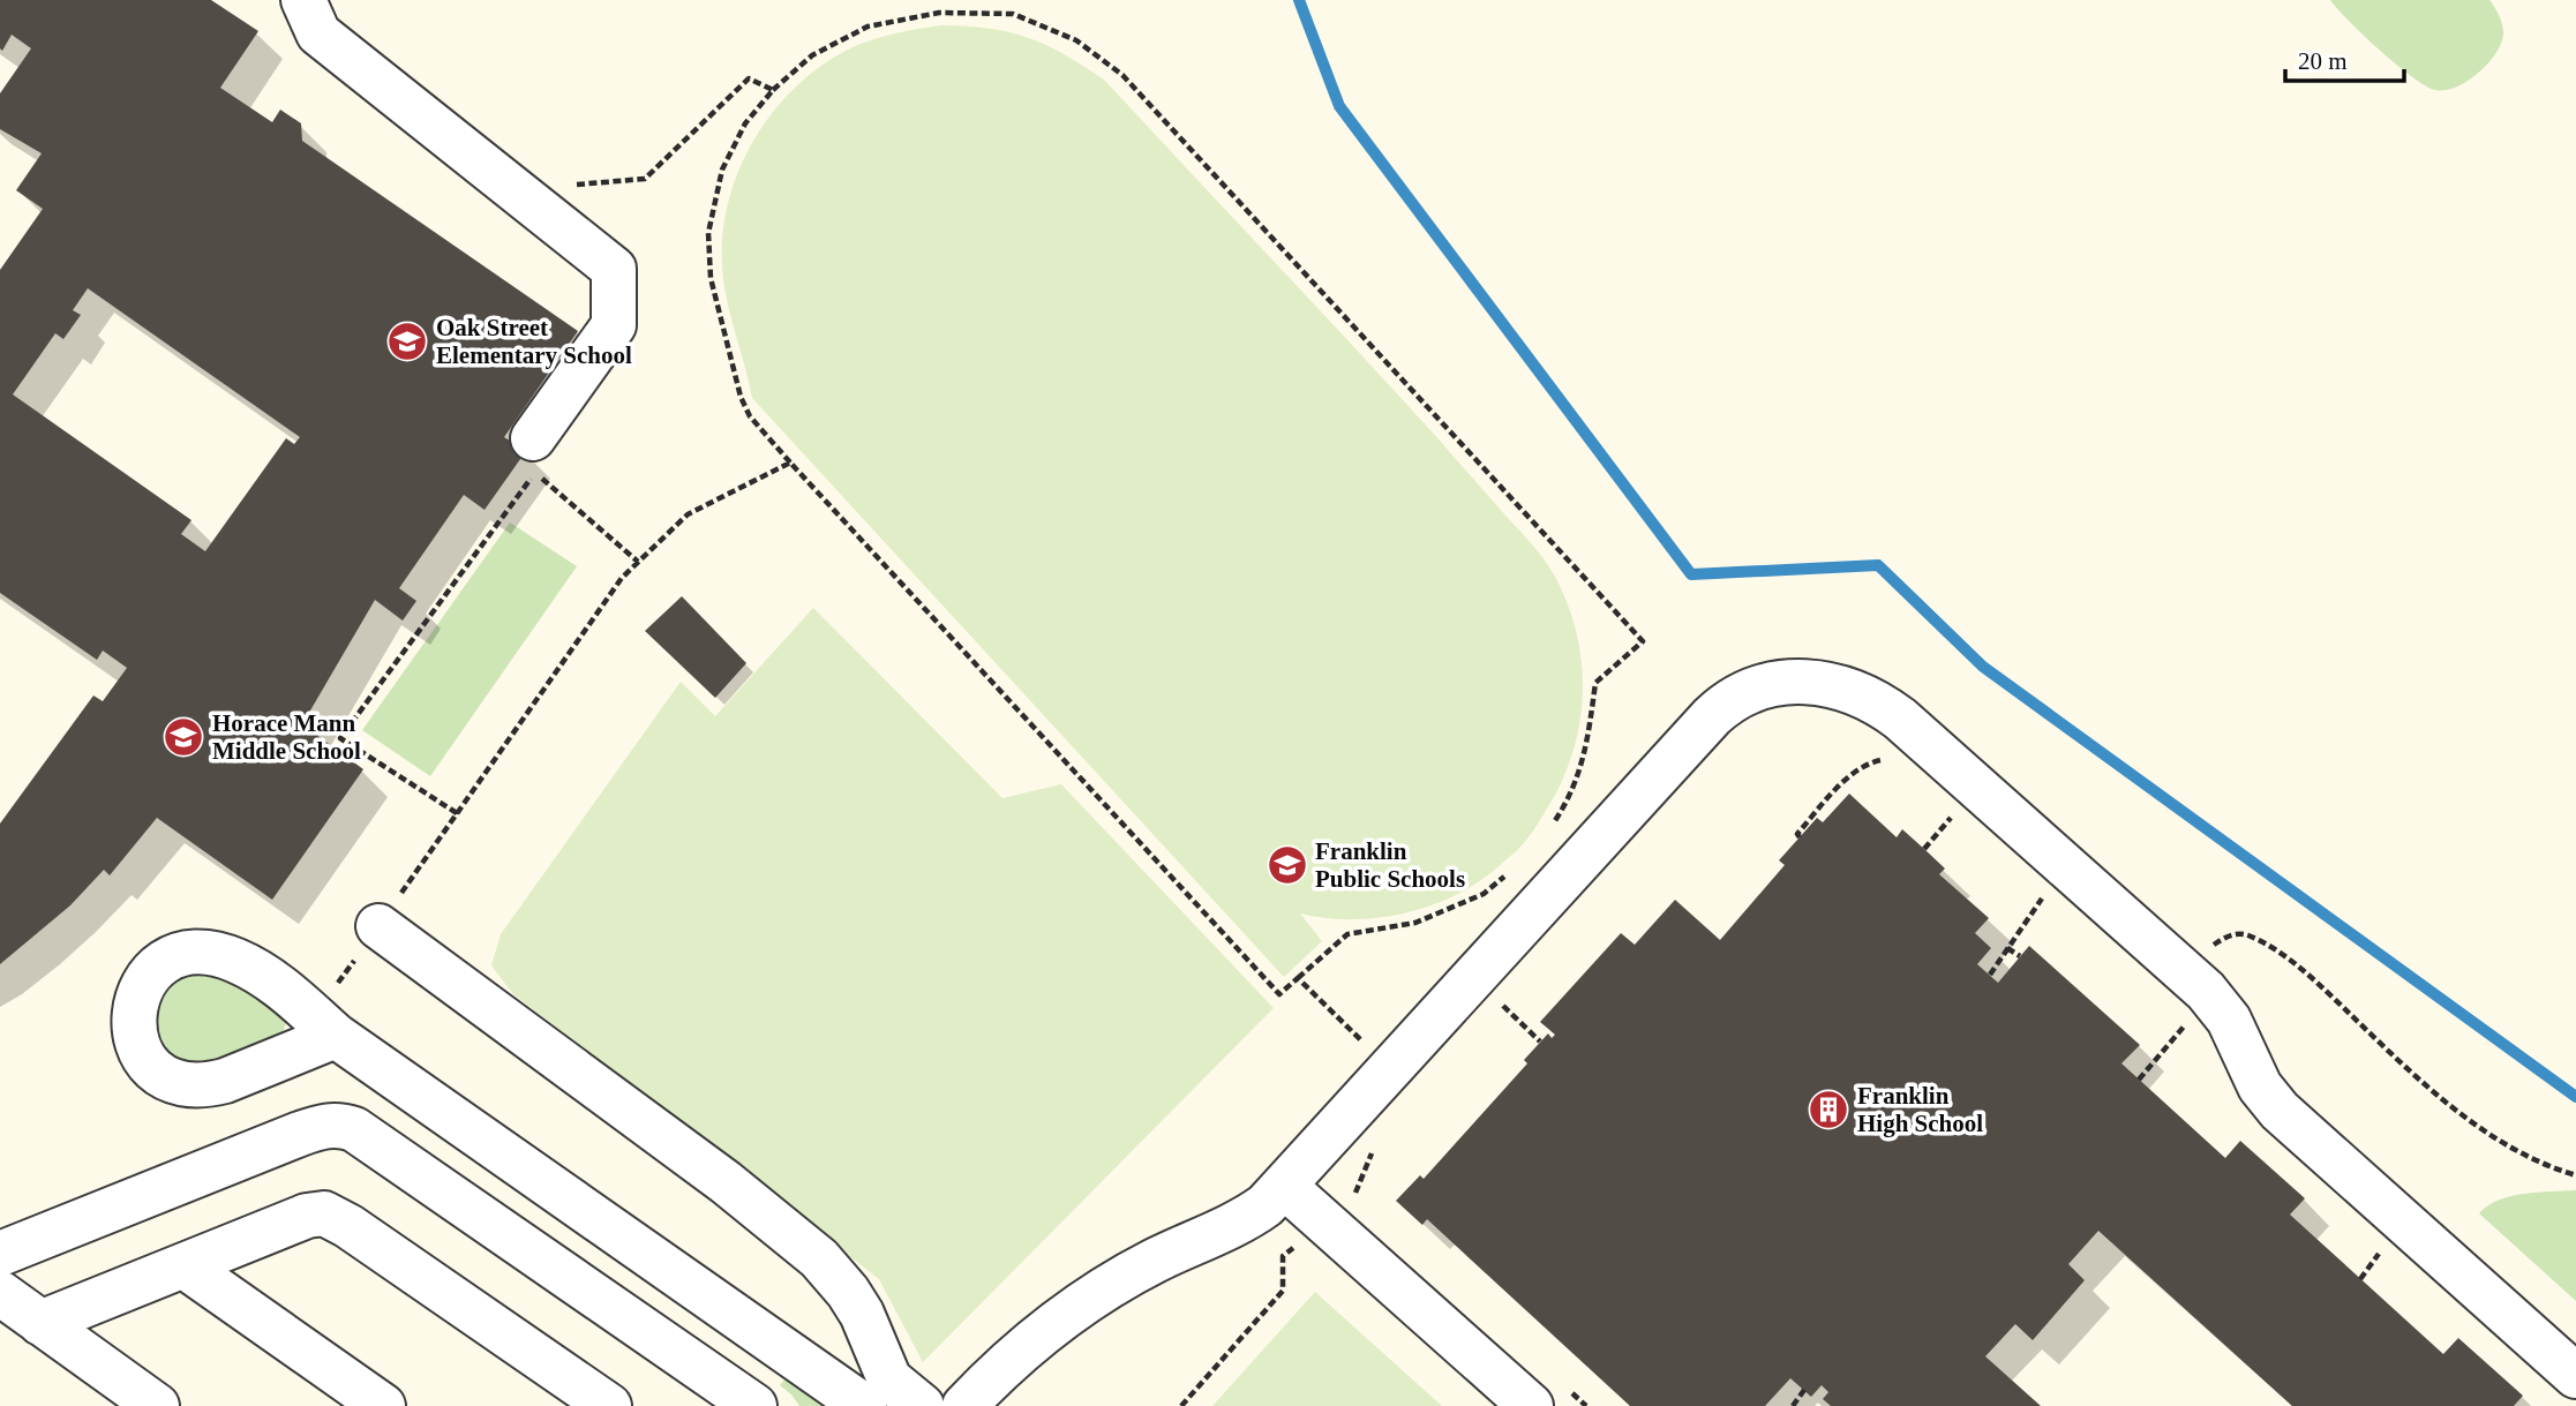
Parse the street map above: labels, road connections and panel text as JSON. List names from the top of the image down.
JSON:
{
  "places": {
    "school or university": ["Oak Street Elementary School", "Horace Mann Middle School", "Franklin Public Schools"],
    "building": ["Franklin High School"]
  },
  "scale_bar": "20 m"
}
